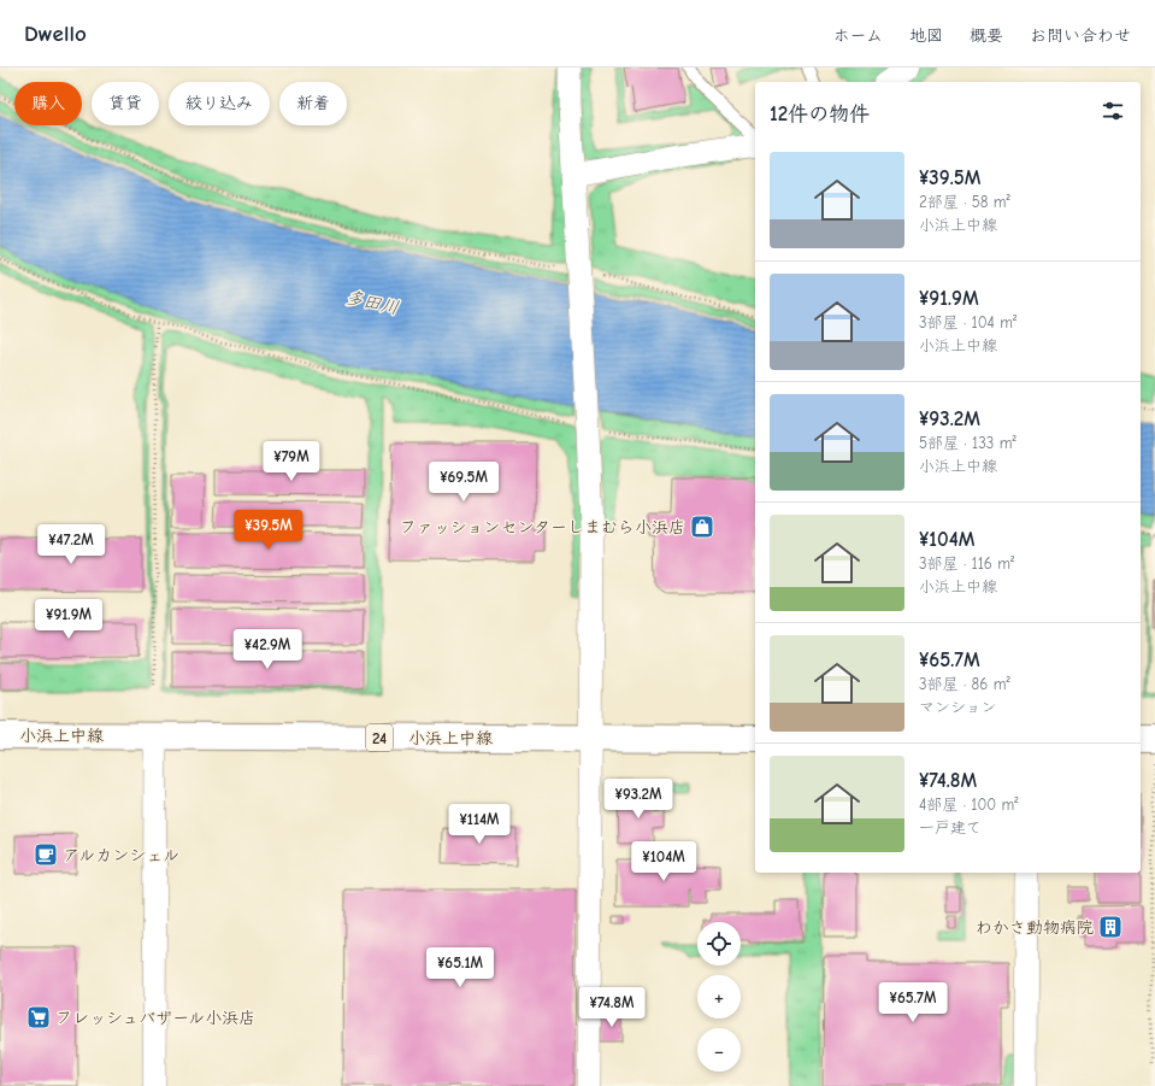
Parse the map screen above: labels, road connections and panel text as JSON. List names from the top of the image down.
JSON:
{
  "streets": {
    "main road": ["小浜上中線", "24"]
  },
  "water": ["多田川"],
  "places": {
    "shop": ["ファッションセンターしまむら小浜店"],
    "cafe": ["アルカンシェル"],
    "building": ["わかさ動物病院"],
    "supermarket": ["フレッシュバザール小浜店"]
  },
  "page": {
    "header": "Dwello",
    "nav": [
      "ホーム",
      "地図",
      "概要",
      "お問い合わせ"
    ],
    "chip": [
      "購入",
      "賃貸",
      "絞り込み",
      "新着"
    ],
    "heading": "12件の物件",
    "list": [
      {
        "name": "¥39.5M",
        "note": "2部屋 · 58 m² · 小浜上中線"
      },
      {
        "name": "¥91.9M",
        "note": "3部屋 · 104 m² · 小浜上中線"
      },
      {
        "name": "¥93.2M",
        "note": "5部屋 · 133 m² · 小浜上中線"
      },
      {
        "name": "¥104M",
        "note": "3部屋 · 116 m² · 小浜上中線"
      },
      {
        "name": "¥65.7M",
        "note": "3部屋 · 86 m² · マンション"
      },
      {
        "name": "¥74.8M",
        "note": "4部屋 · 100 m² · 一戸建て"
      }
    ],
    "price": [
      "¥79M",
      "¥69.5M",
      "¥39.5M",
      "¥47.2M",
      "¥91.9M",
      "¥42.9M",
      "¥93.2M",
      "¥114M",
      "¥104M",
      "¥65.1M",
      "¥65.7M",
      "¥74.8M"
    ],
    "map_buttons": ["+", "−"]
  }
}
